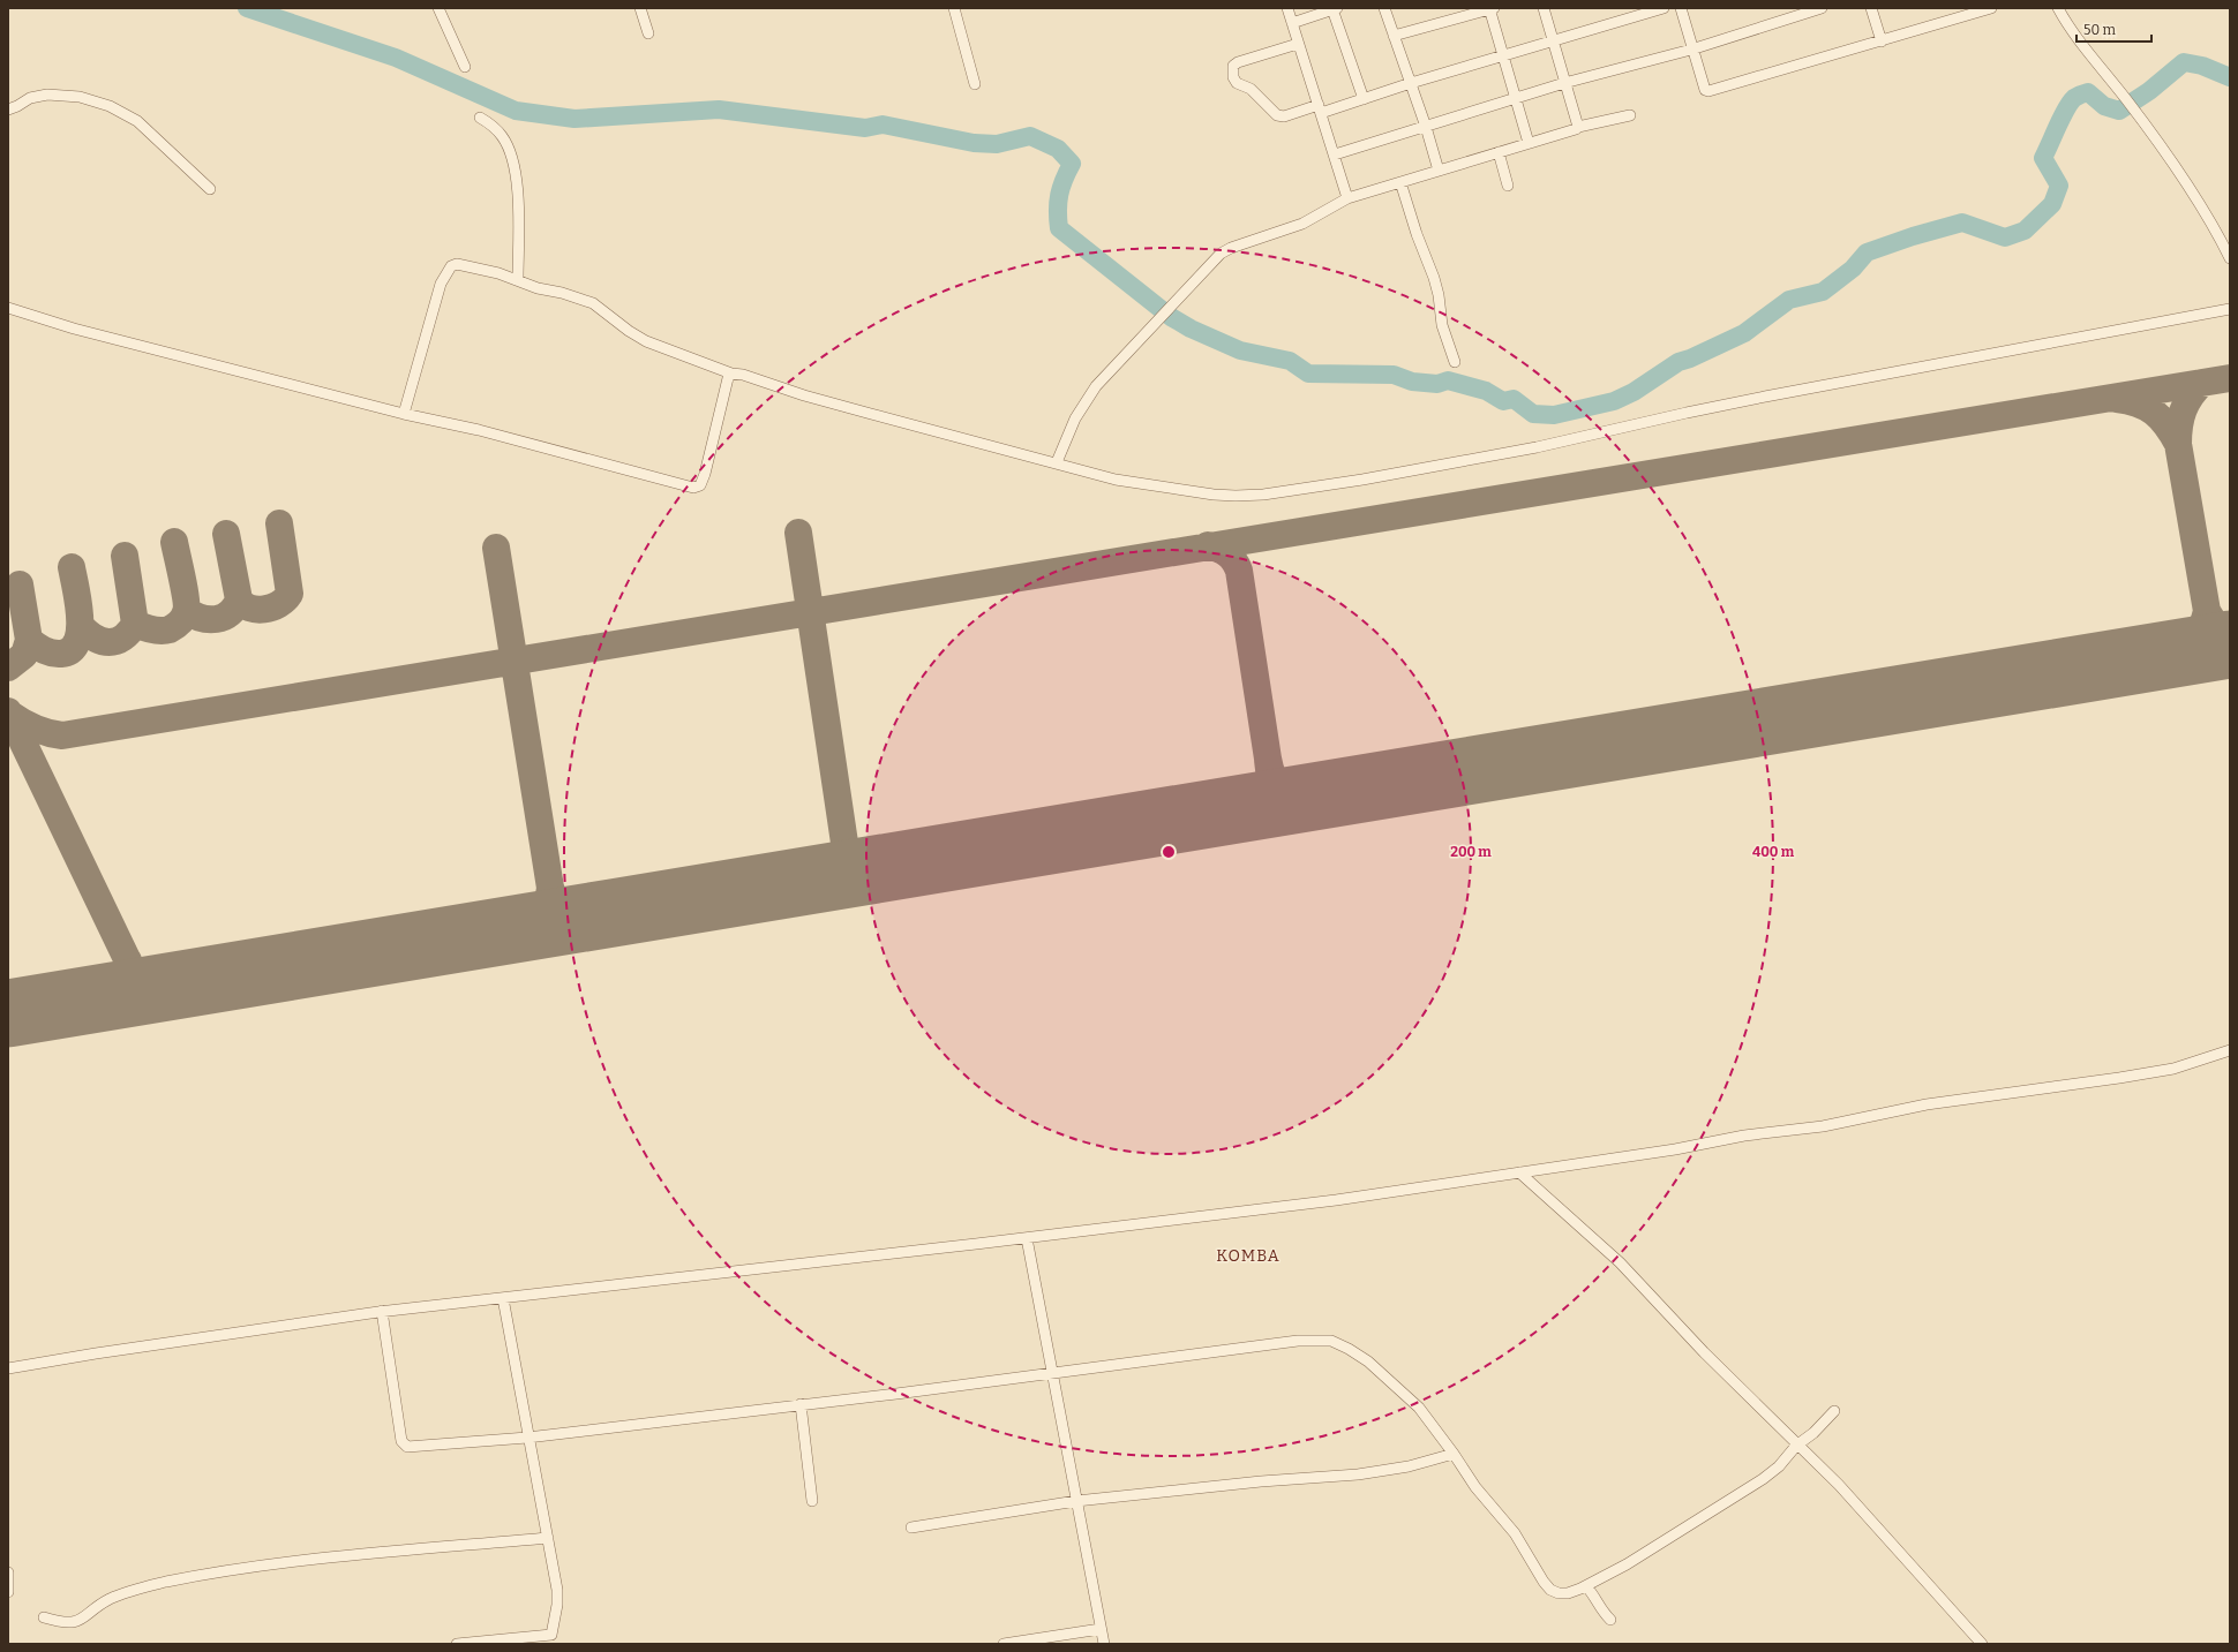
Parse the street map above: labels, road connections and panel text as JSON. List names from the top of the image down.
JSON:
{
  "districts": ["KOMBA"],
  "scale_bar": "50 m",
  "rings": ["200 m", "400 m"]
}
